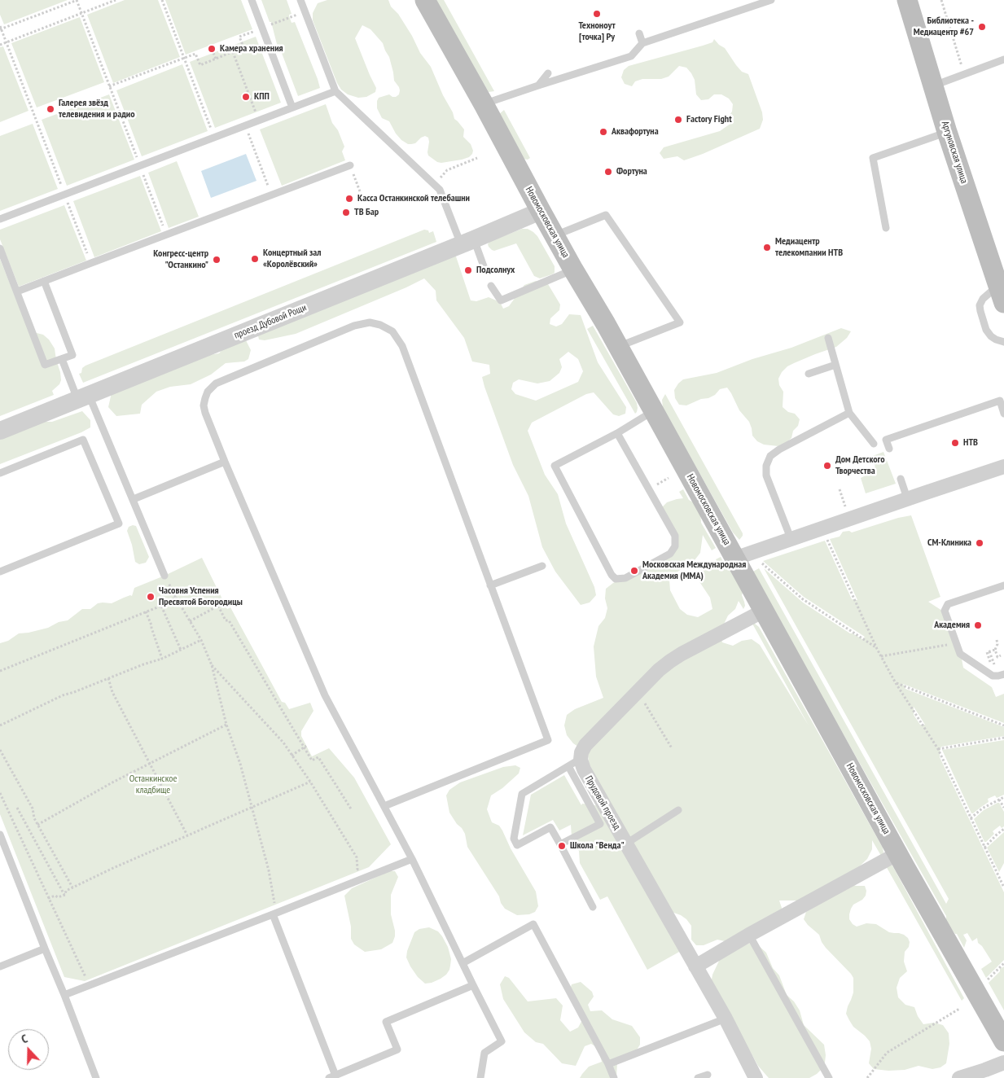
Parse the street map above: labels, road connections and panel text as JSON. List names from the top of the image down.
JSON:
{
  "streets": {
    "main road": ["Аргуновская улица", "Новомосковская улица"],
    "street": ["проезд Дубовой Рощи", "Прудовой проезд"]
  },
  "crossings": [
    ["Новомосковская улица", "проезд Дубовой Рощи"]
  ],
  "parks": ["Останкинское кладбище"],
  "places": [
    "Техноноут [точка] Ру",
    "Библиотека - Медиацентр #67",
    "Камера хранения",
    "КПП",
    "Галерея звёзд телевидения и радио",
    "Factory Fight",
    "Аквафортуна",
    "Фортуна",
    "Касса Останкинской телебашни",
    "ТВ Бар",
    "Медиацентр телекомпании НТВ",
    "Концертный зал «Королёвский»",
    "Конгресс-центр \"Останкино\"",
    "Подсолнух",
    "НТВ",
    "Дом Детского Творчества",
    "СМ-Клиника",
    "Московская Международная Академия (ММА)",
    "Часовня Успения Пресвятой Богородицы",
    "Академия",
    "Школа \"Венда\""
  ],
  "north": "top"
}
